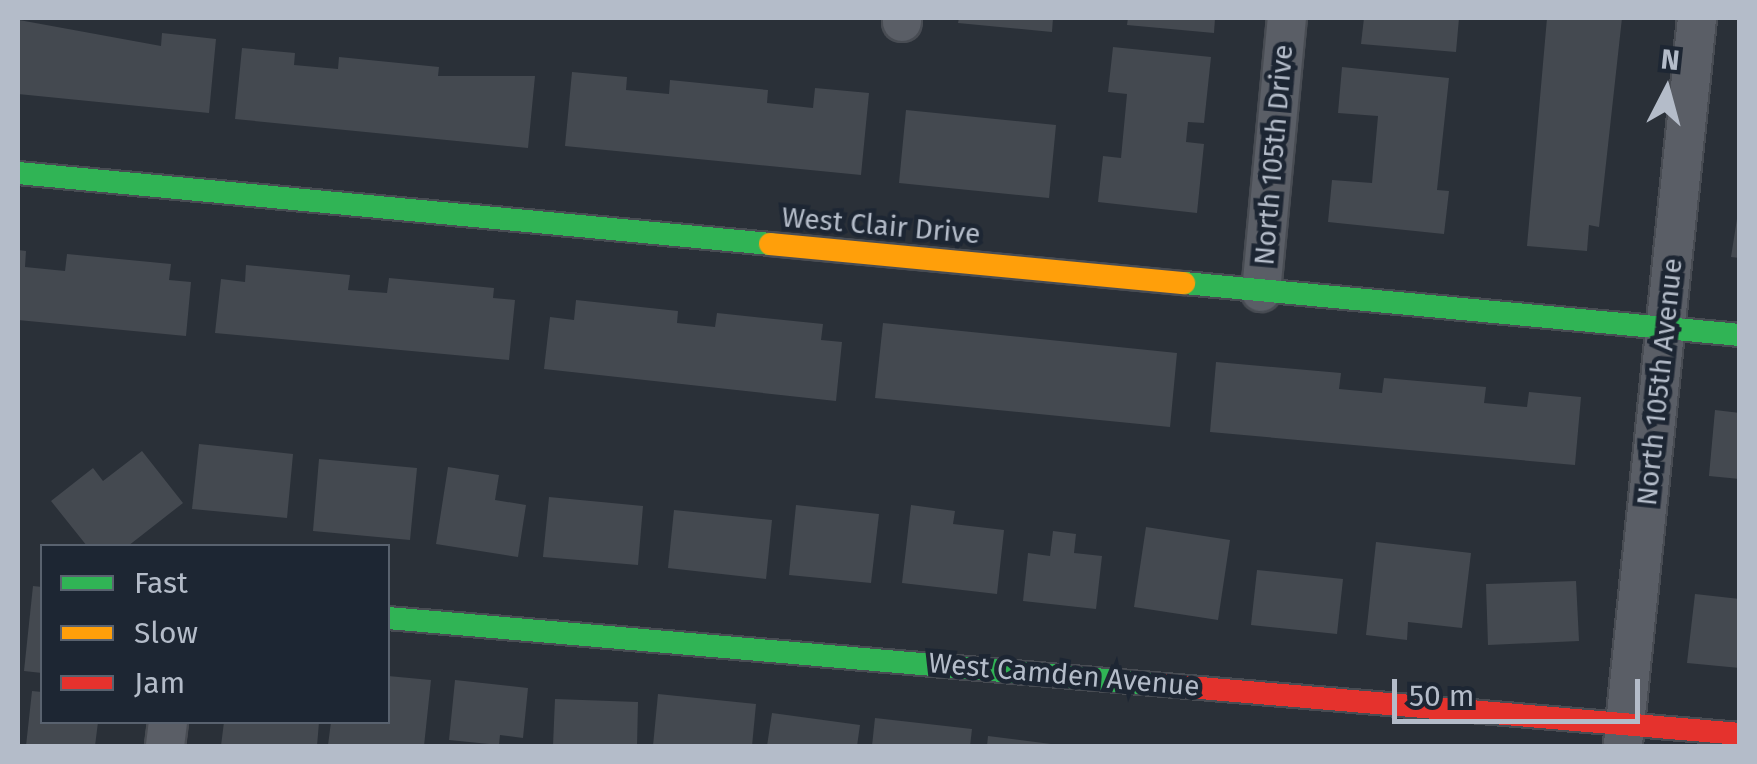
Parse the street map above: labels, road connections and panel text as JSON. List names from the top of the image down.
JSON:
{
  "streets": {
    "street": [
      "North 105th Drive",
      "West Clair Drive",
      "North 105th Avenue",
      "West Camden Avenue"
    ]
  },
  "crossings": [
    ["North 105th Drive", "West Clair Drive"],
    ["West Clair Drive", "North 105th Avenue"],
    ["North 105th Avenue", "West Camden Avenue"]
  ],
  "legend": ["Fast", "Slow", "Jam"],
  "scale_bar": "50 m",
  "north": "top"
}
